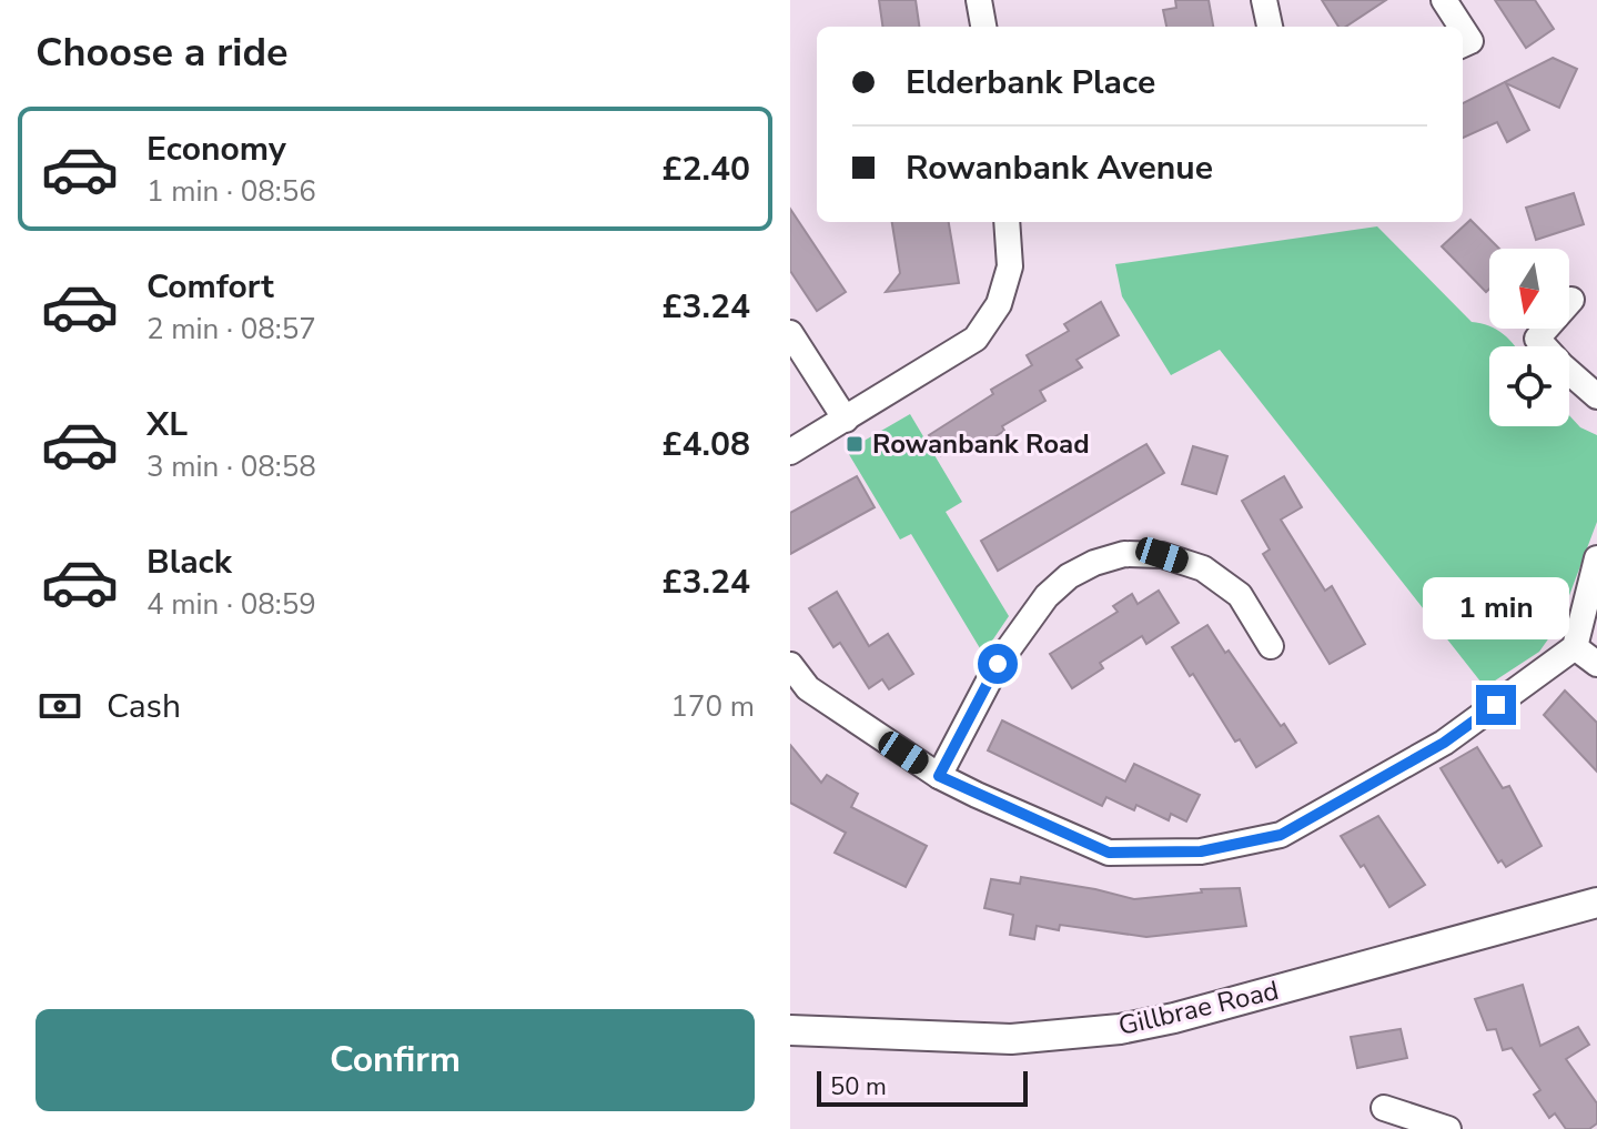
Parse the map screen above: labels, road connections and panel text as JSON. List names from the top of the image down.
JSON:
{
  "streets": {
    "street": ["Gillbrae Road"]
  },
  "places": {
    "transit": ["Rowanbank Road"]
  },
  "scale_bar": "50 m",
  "north": "bottom",
  "page": {
    "heading": "Choose a ride",
    "banner": ["Elderbank Place", "Rowanbank Avenue"],
    "list": [
      {
        "name": "Economy",
        "note": "1 min · 08:56",
        "value": "£2.40"
      },
      {
        "name": "Comfort",
        "note": "2 min · 08:57",
        "value": "£3.24"
      },
      {
        "name": "XL",
        "note": "3 min · 08:58",
        "value": "£4.08"
      },
      {
        "name": "Black",
        "note": "4 min · 08:59",
        "value": "£3.24"
      }
    ],
    "bubble": "1 min",
    "pay": ["Cash", "170 m"],
    "buttons": "Confirm",
    "scale": "50 m"
  }
}
